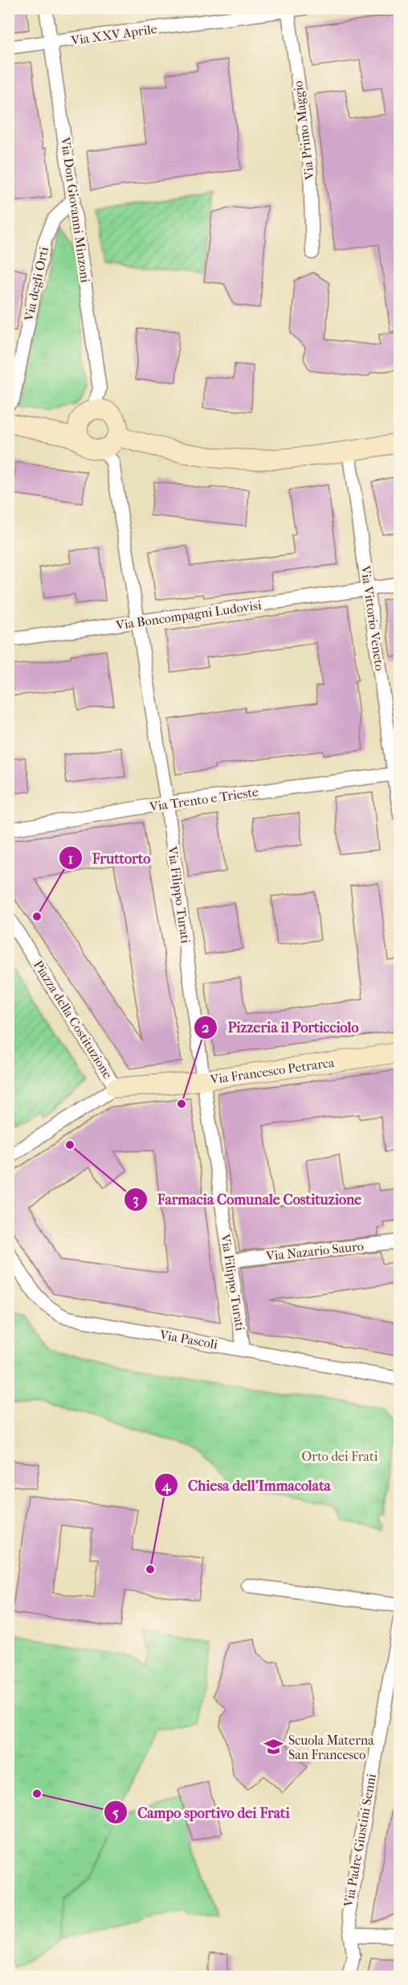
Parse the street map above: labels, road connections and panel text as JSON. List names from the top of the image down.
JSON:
{
  "streets": {
    "street": [
      "Via XXV Aprile",
      "Via Primo Maggio",
      "Via Don Giovanni Minzoni",
      "Via degli Orti",
      "Via Boncompagni Ludovisi",
      "Via Vittorio Veneto",
      "Via Trento e Trieste",
      "Via Filippo Turati",
      "Piazza della Costituzione",
      "Via Francesco Petrarca",
      "Via Nazario Sauro",
      "Via Pascoli",
      "Via Padre Giustini Senni"
    ]
  },
  "crossings": [
    ["Via XXV Aprile", "Via Primo Maggio"],
    ["Via XXV Aprile", "Via Don Giovanni Minzoni"],
    ["Via Don Giovanni Minzoni", "Via degli Orti"],
    ["Via Don Giovanni Minzoni", "Via Filippo Turati"],
    ["Via Boncompagni Ludovisi", "Via Vittorio Veneto"],
    ["Via Boncompagni Ludovisi", "Via Filippo Turati"],
    ["Via Vittorio Veneto", "Via Trento e Trieste"],
    ["Via Trento e Trieste", "Via Filippo Turati"],
    ["Via Filippo Turati", "Via Francesco Petrarca"],
    ["Via Filippo Turati", "Via Nazario Sauro"],
    ["Via Filippo Turati", "Via Pascoli"],
    ["Piazza della Costituzione", "Via Francesco Petrarca"]
  ],
  "parks": ["Orto dei Frati"],
  "places": {
    "other": [
      "Fruttorto",
      "Pizzeria il Porticciolo",
      "Farmacia Comunale Costituzione",
      "Chiesa dell'Immacolata",
      "Campo sportivo dei Frati"
    ],
    "school or university": ["Scuola Materna San Francesco"]
  }
}
